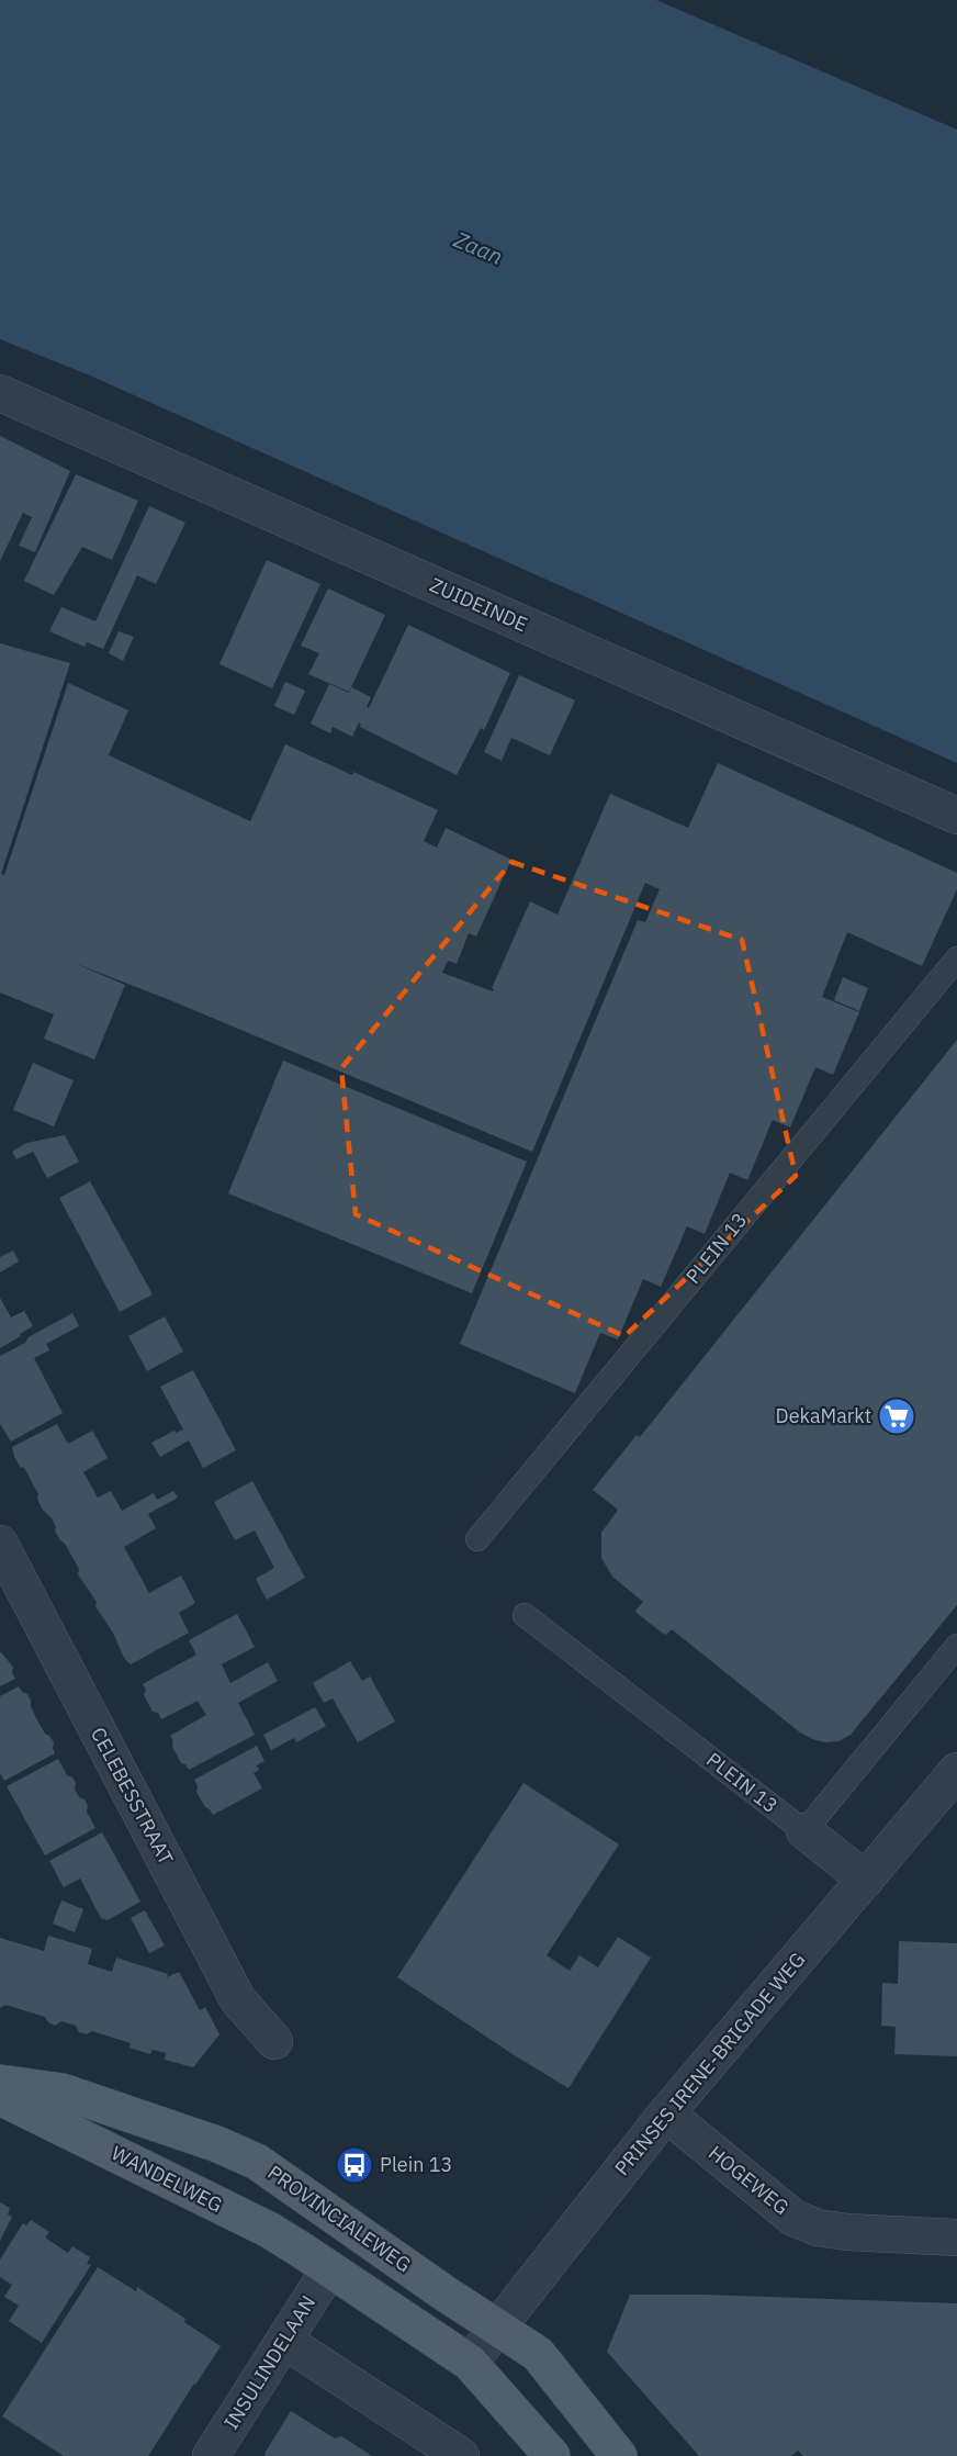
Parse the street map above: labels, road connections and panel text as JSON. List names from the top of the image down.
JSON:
{
  "streets": {
    "main road": ["WANDELWEG", "PROVINCIALEWEG"],
    "street": [
      "ZUIDEINDE",
      "PLEIN 13",
      "CELEBESSTRAAT",
      "PRINSES IRENE-BRIGADE WEG",
      "HOGEWEG",
      "INSULINDELAAN"
    ]
  },
  "crossings": [
    ["PLEIN 13", "PRINSES IRENE-BRIGADE WEG"],
    ["PRINSES IRENE-BRIGADE WEG", "HOGEWEG"],
    ["PRINSES IRENE-BRIGADE WEG", "PROVINCIALEWEG"],
    ["WANDELWEG", "INSULINDELAAN"]
  ],
  "water": ["Zaan"],
  "places": {
    "supermarket": ["DekaMarkt"],
    "bus stop": ["Plein 13"]
  }
}
